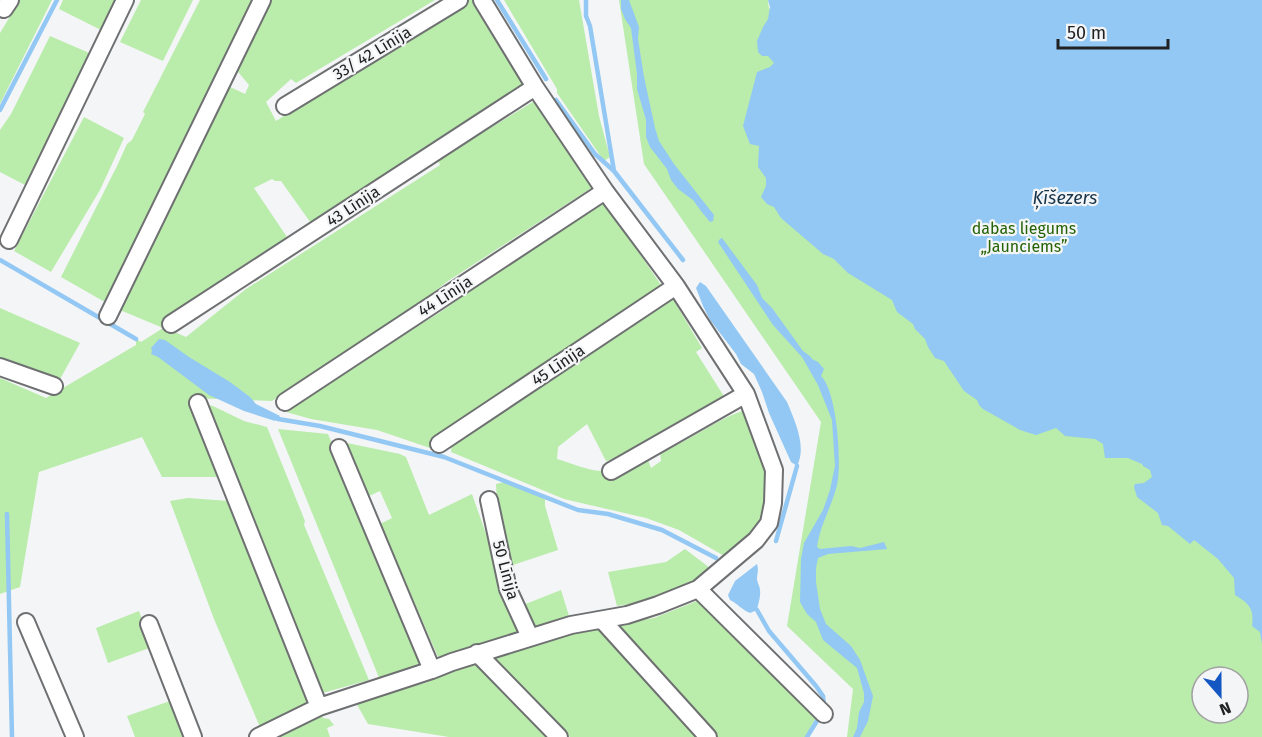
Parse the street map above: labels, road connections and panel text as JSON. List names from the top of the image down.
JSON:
{
  "streets": {
    "street": [
      "33/ 42 Līnija",
      "43 Līnija",
      "44 Līnija",
      "45 Līnija",
      "50 Līnija"
    ]
  },
  "water": ["Ķīšezers"],
  "parks": ["dabas liegums „Jaunciems”"],
  "scale_bar": "50 m",
  "north": "bottom"
}
